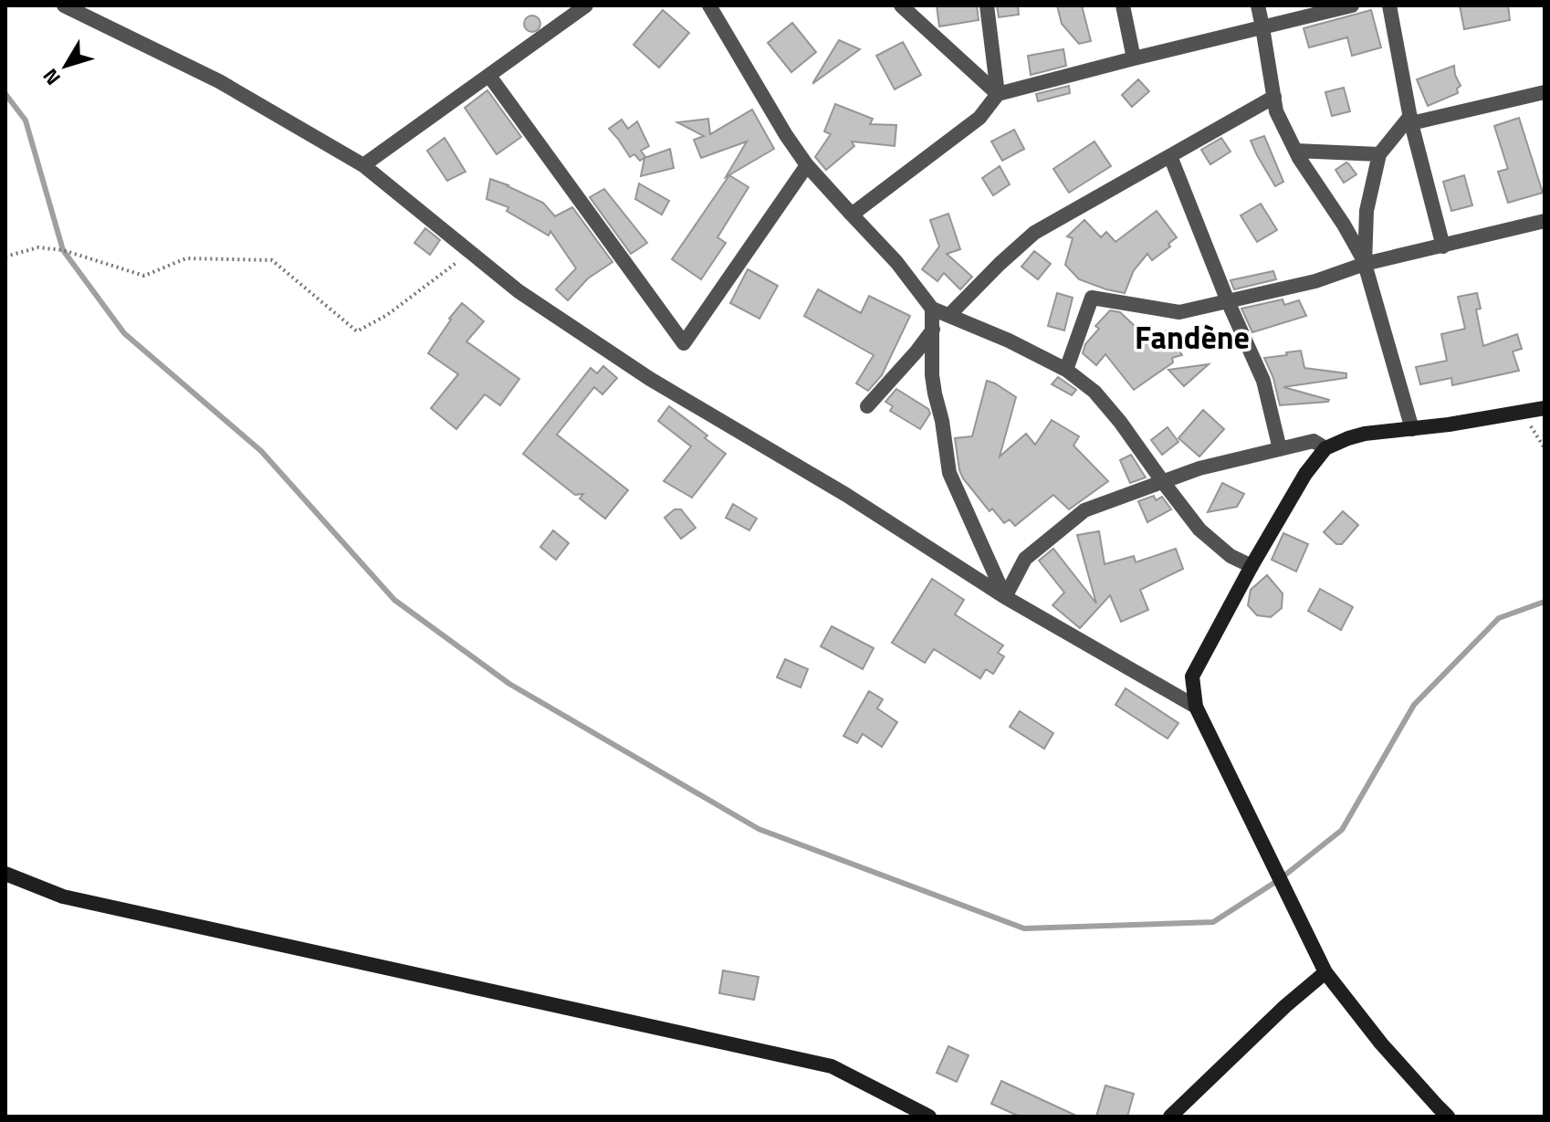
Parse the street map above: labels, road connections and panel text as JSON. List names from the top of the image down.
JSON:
{
  "districts": ["Fandène"],
  "north": "bottom left"
}
